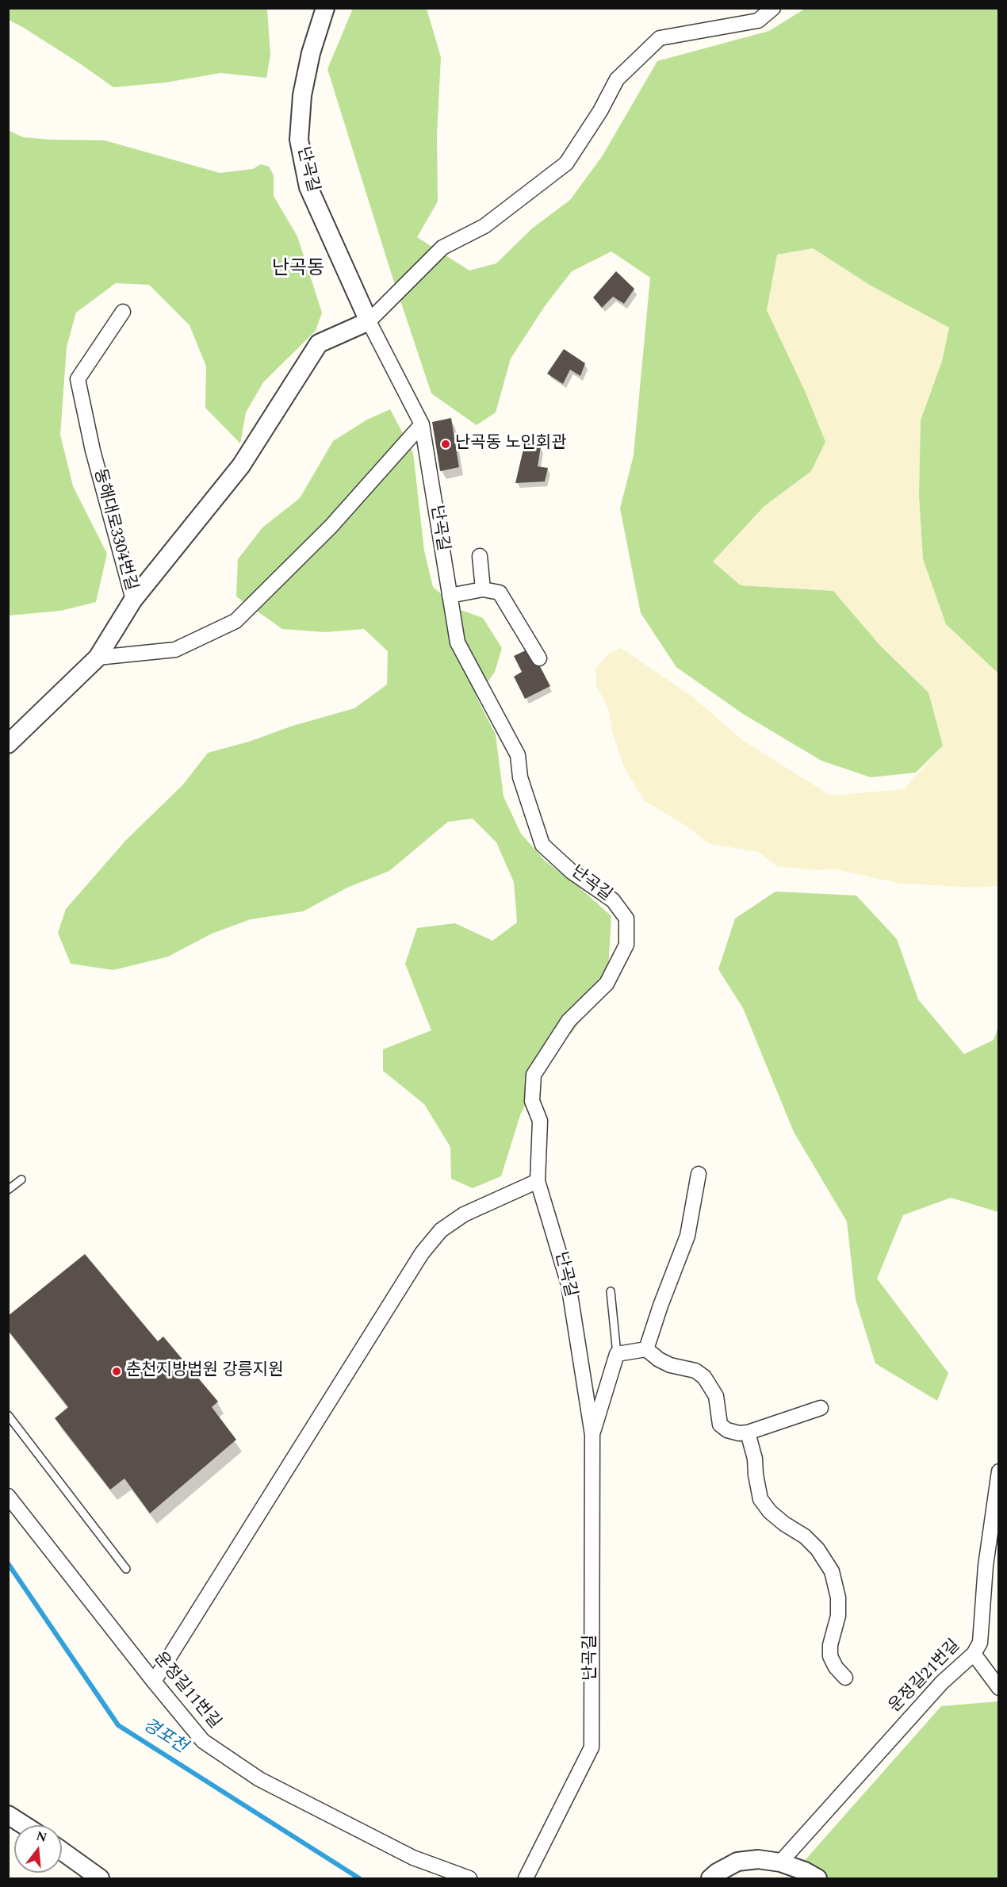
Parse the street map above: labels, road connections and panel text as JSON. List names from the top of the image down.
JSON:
{
  "streets": {
    "street": [
      "난곡길",
      "동해대로3304번길",
      "운정길21번길",
      "운정길11번길"
    ]
  },
  "districts": ["난곡동"],
  "water": ["경포천"],
  "places": ["난곡동 노인회관", "춘천지방법원 강릉지원"],
  "north": "top"
}
